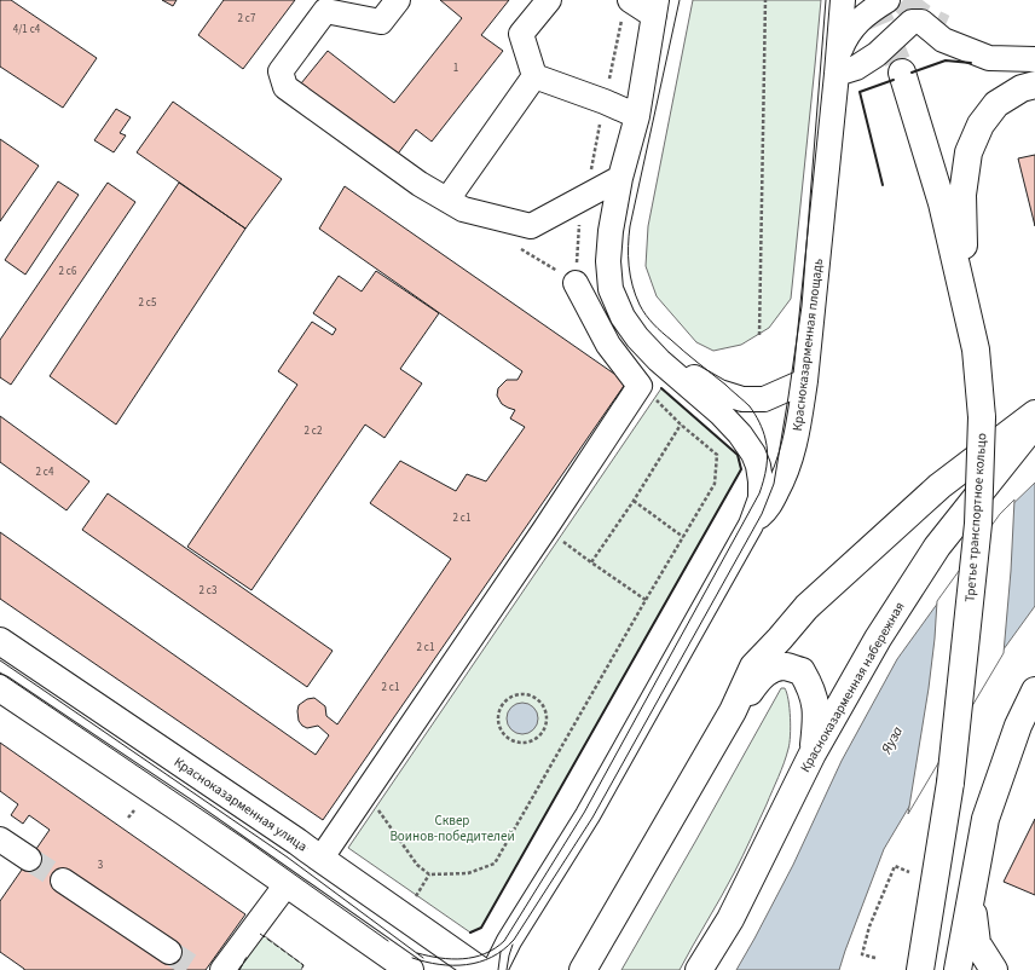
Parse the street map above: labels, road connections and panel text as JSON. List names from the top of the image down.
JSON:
{
  "streets": {
    "main road": ["Третье транспортное кольцо", "Красноказарменная набережная", "Красноказарменная улица"],
    "street": ["Красноказарменная площадь"]
  },
  "water": ["Яуза"],
  "parks": ["Сквер Воинов-победителей"],
  "house_numbers": [
    "2 с7",
    "4/1 с4",
    "1",
    "2 с6",
    "2 с5",
    "2 с2",
    "2 с4",
    "2 с1",
    "2 c3",
    "2 с1",
    "2 с1",
    "3"
  ]
}
